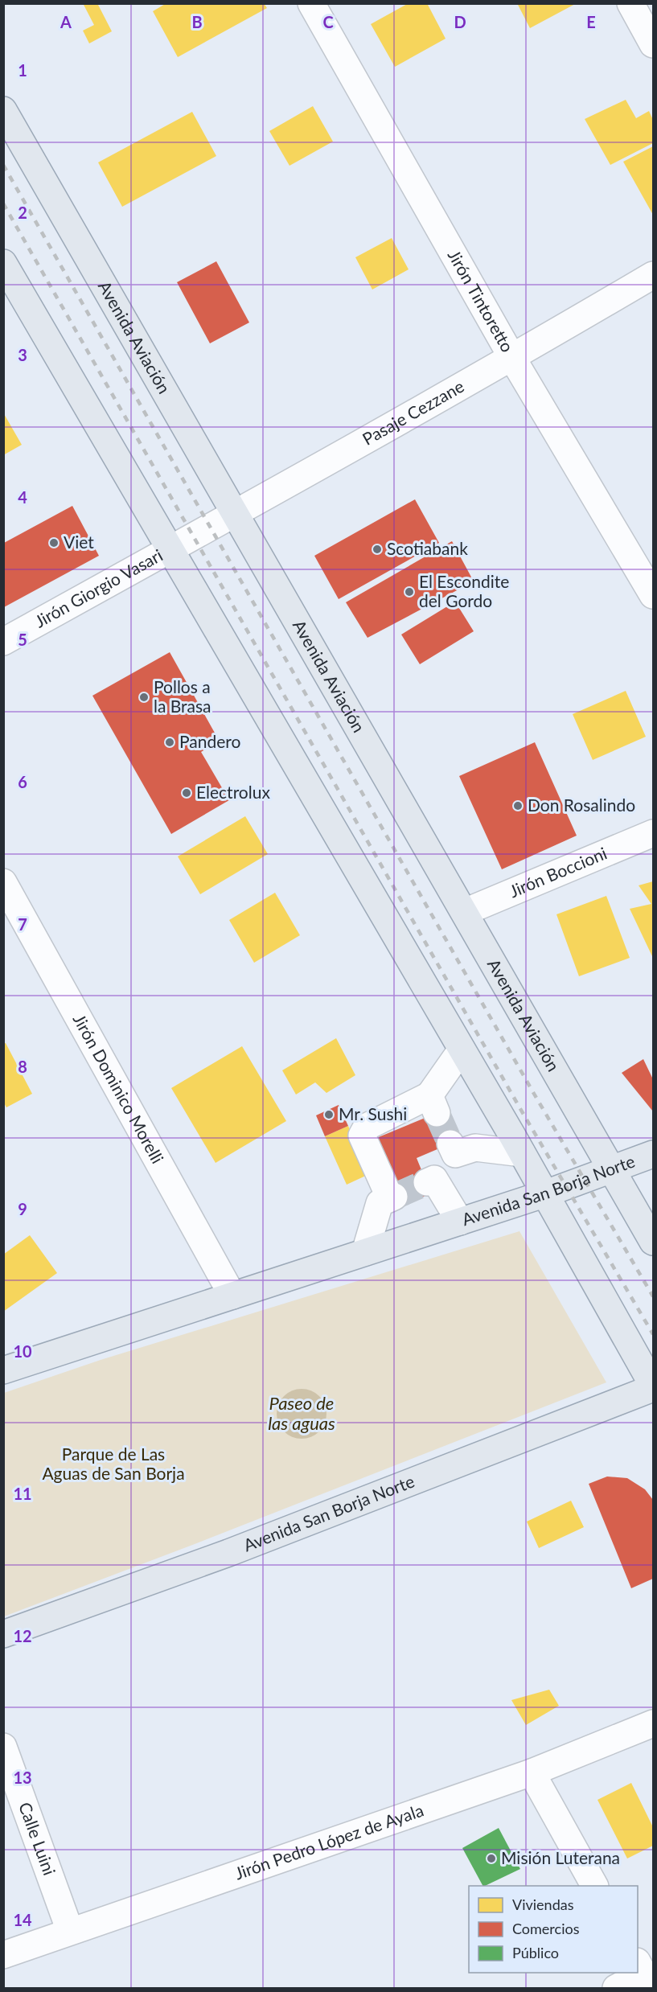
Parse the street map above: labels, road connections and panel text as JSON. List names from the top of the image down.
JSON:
{
  "streets": {
    "main road": ["Avenida Aviación", "Avenida San Borja Norte"],
    "street": [
      "Jirón Tintoretto",
      "Pasaje Cezzane",
      "Jirón Giorgio Vasari",
      "Jirón Boccioni",
      "Jirón Dominico Morelli",
      "Calle Luini",
      "Jirón Pedro López de Ayala"
    ]
  },
  "crossings": [
    ["Jirón Tintoretto", "Pasaje Cezzane"],
    ["Avenida Aviación", "Pasaje Cezzane"],
    ["Avenida Aviación", "Jirón Boccioni"],
    ["Avenida Aviación", "Avenida San Borja Norte"],
    ["Pasaje Cezzane", "Jirón Giorgio Vasari"],
    ["Jirón Dominico Morelli", "Avenida San Borja Norte"],
    ["Calle Luini", "Jirón Pedro López de Ayala"]
  ],
  "water": ["Paseo de las aguas"],
  "parks": ["Parque de Las Aguas de San Borja"],
  "places": [
    "Viet",
    "Scotiabank",
    "El Escondite del Gordo",
    "Pollos a la Brasa",
    "Pandero",
    "Electrolux",
    "Don Rosalindo",
    "Mr. Sushi",
    "Misión Luterana"
  ],
  "legend": ["Viviendas", "Comercios", "Público"],
  "grid": {
    "columns": [
      "A",
      "B",
      "C",
      "D",
      "E"
    ],
    "rows": [
      "1",
      "2",
      "3",
      "4",
      "5",
      "6",
      "7",
      "8",
      "9",
      "10",
      "11",
      "12",
      "13",
      "14"
    ]
  }
}
